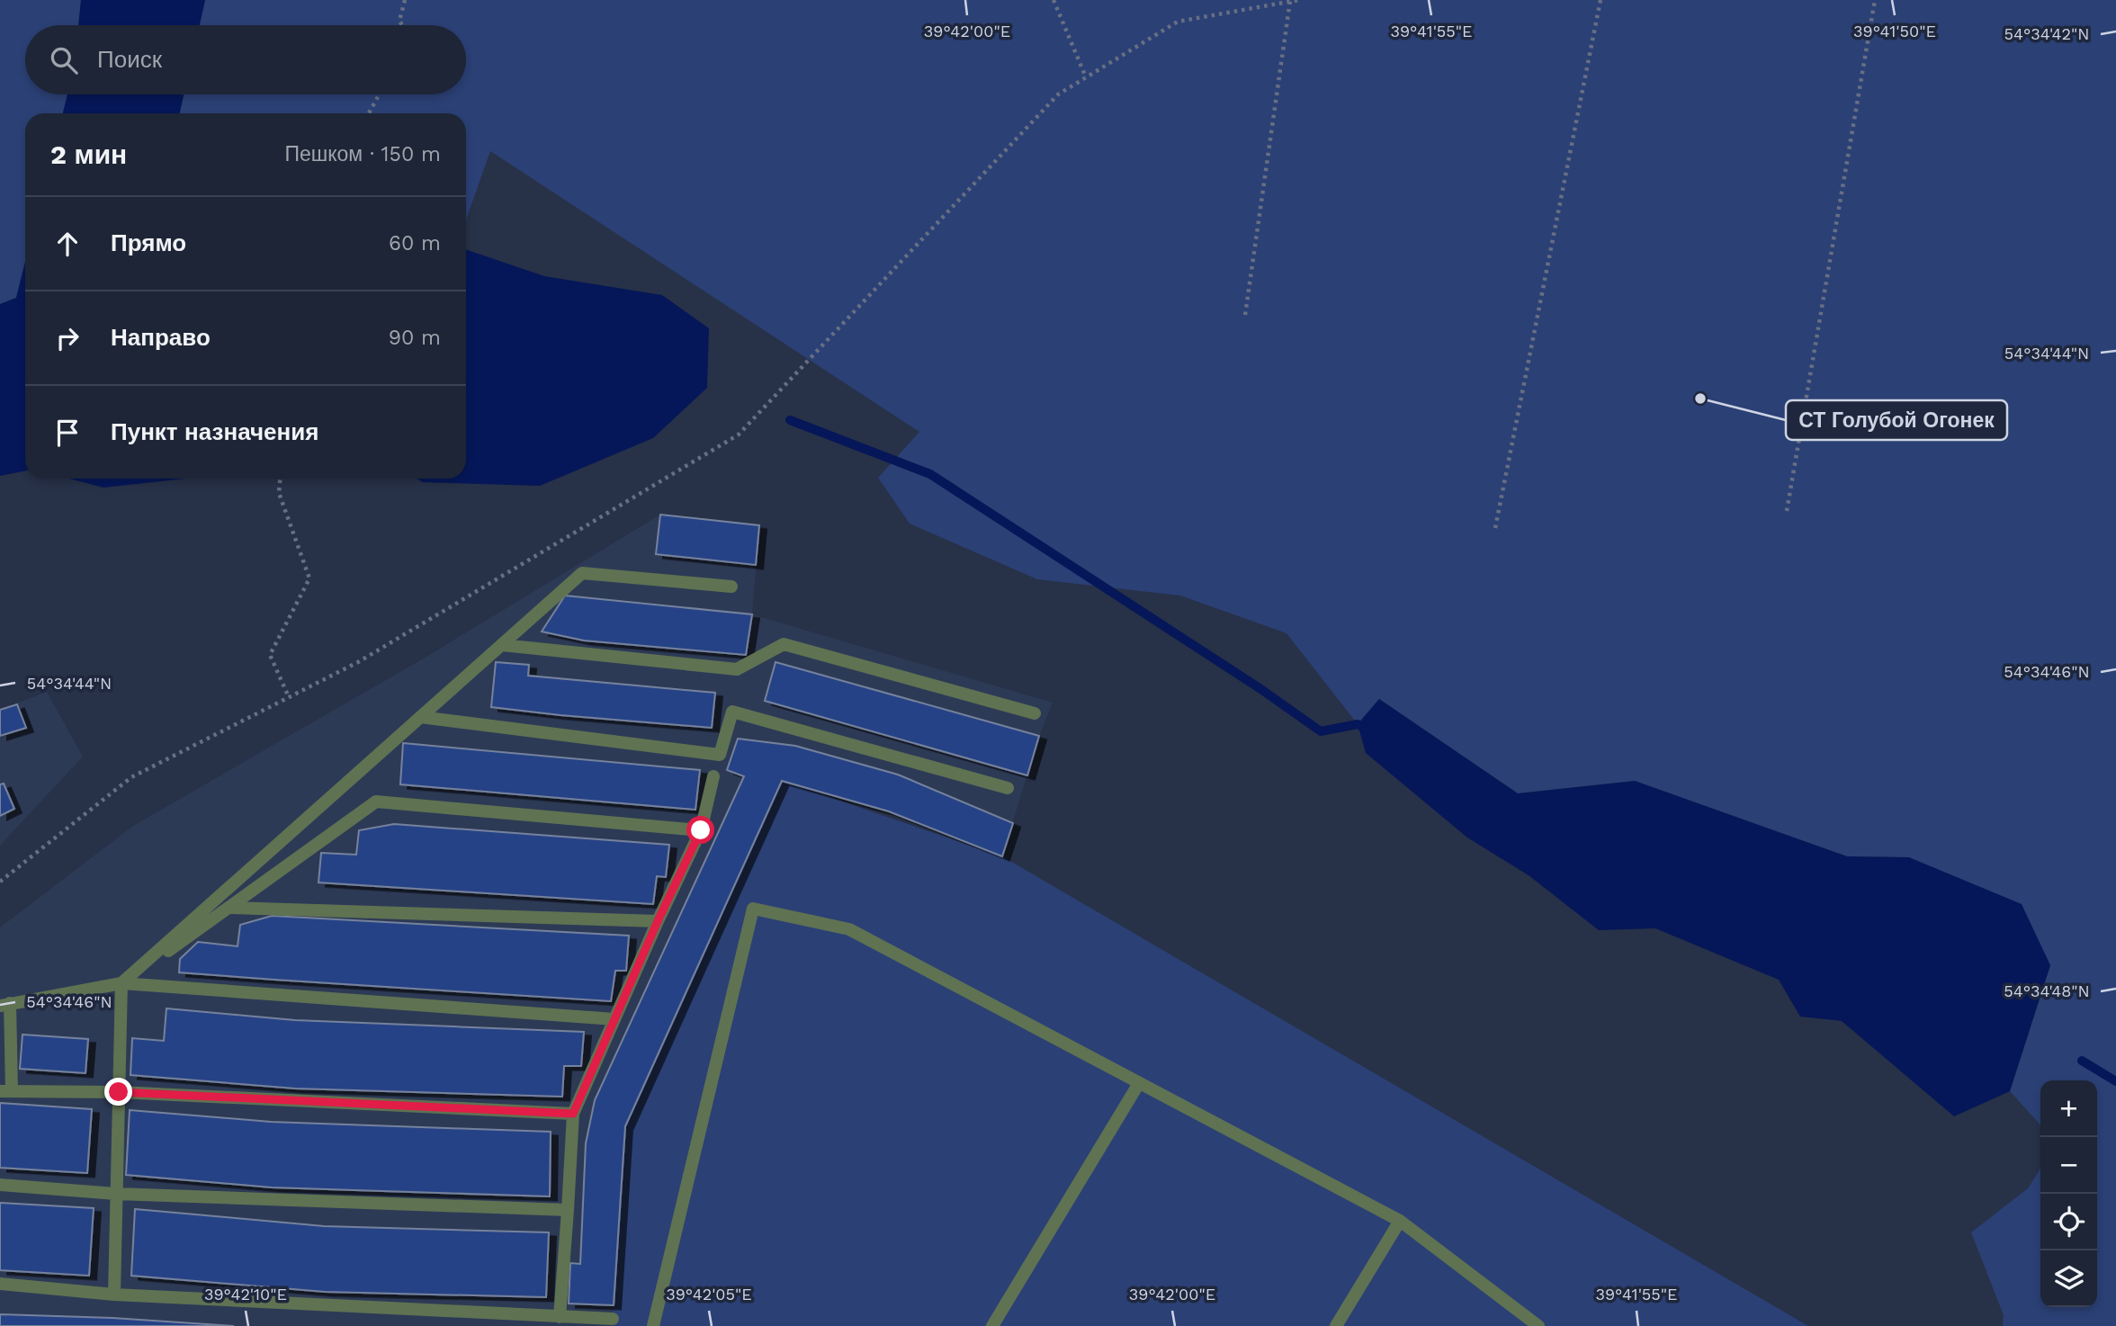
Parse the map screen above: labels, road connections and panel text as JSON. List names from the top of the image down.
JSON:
{
  "places": ["СТ Голубой Огонек"],
  "page": {
    "search": "Поиск",
    "heading": ["2 мин", "Пешком · 150 m"],
    "list": [
      ["Прямо", "60 m"],
      ["Направо", "90 m"],
      "Пункт назначения"
    ],
    "map_buttons": ["+", "−"]
  },
  "coordinates": [
    "39°42'00\"E",
    "39°41'55\"E",
    "39°41'50\"E",
    "54°34'42\"N",
    "54°34'44\"N",
    "54°34'46\"N",
    "54°34'48\"N",
    "39°42'10\"E",
    "39°42'05\"E"
  ]
}
